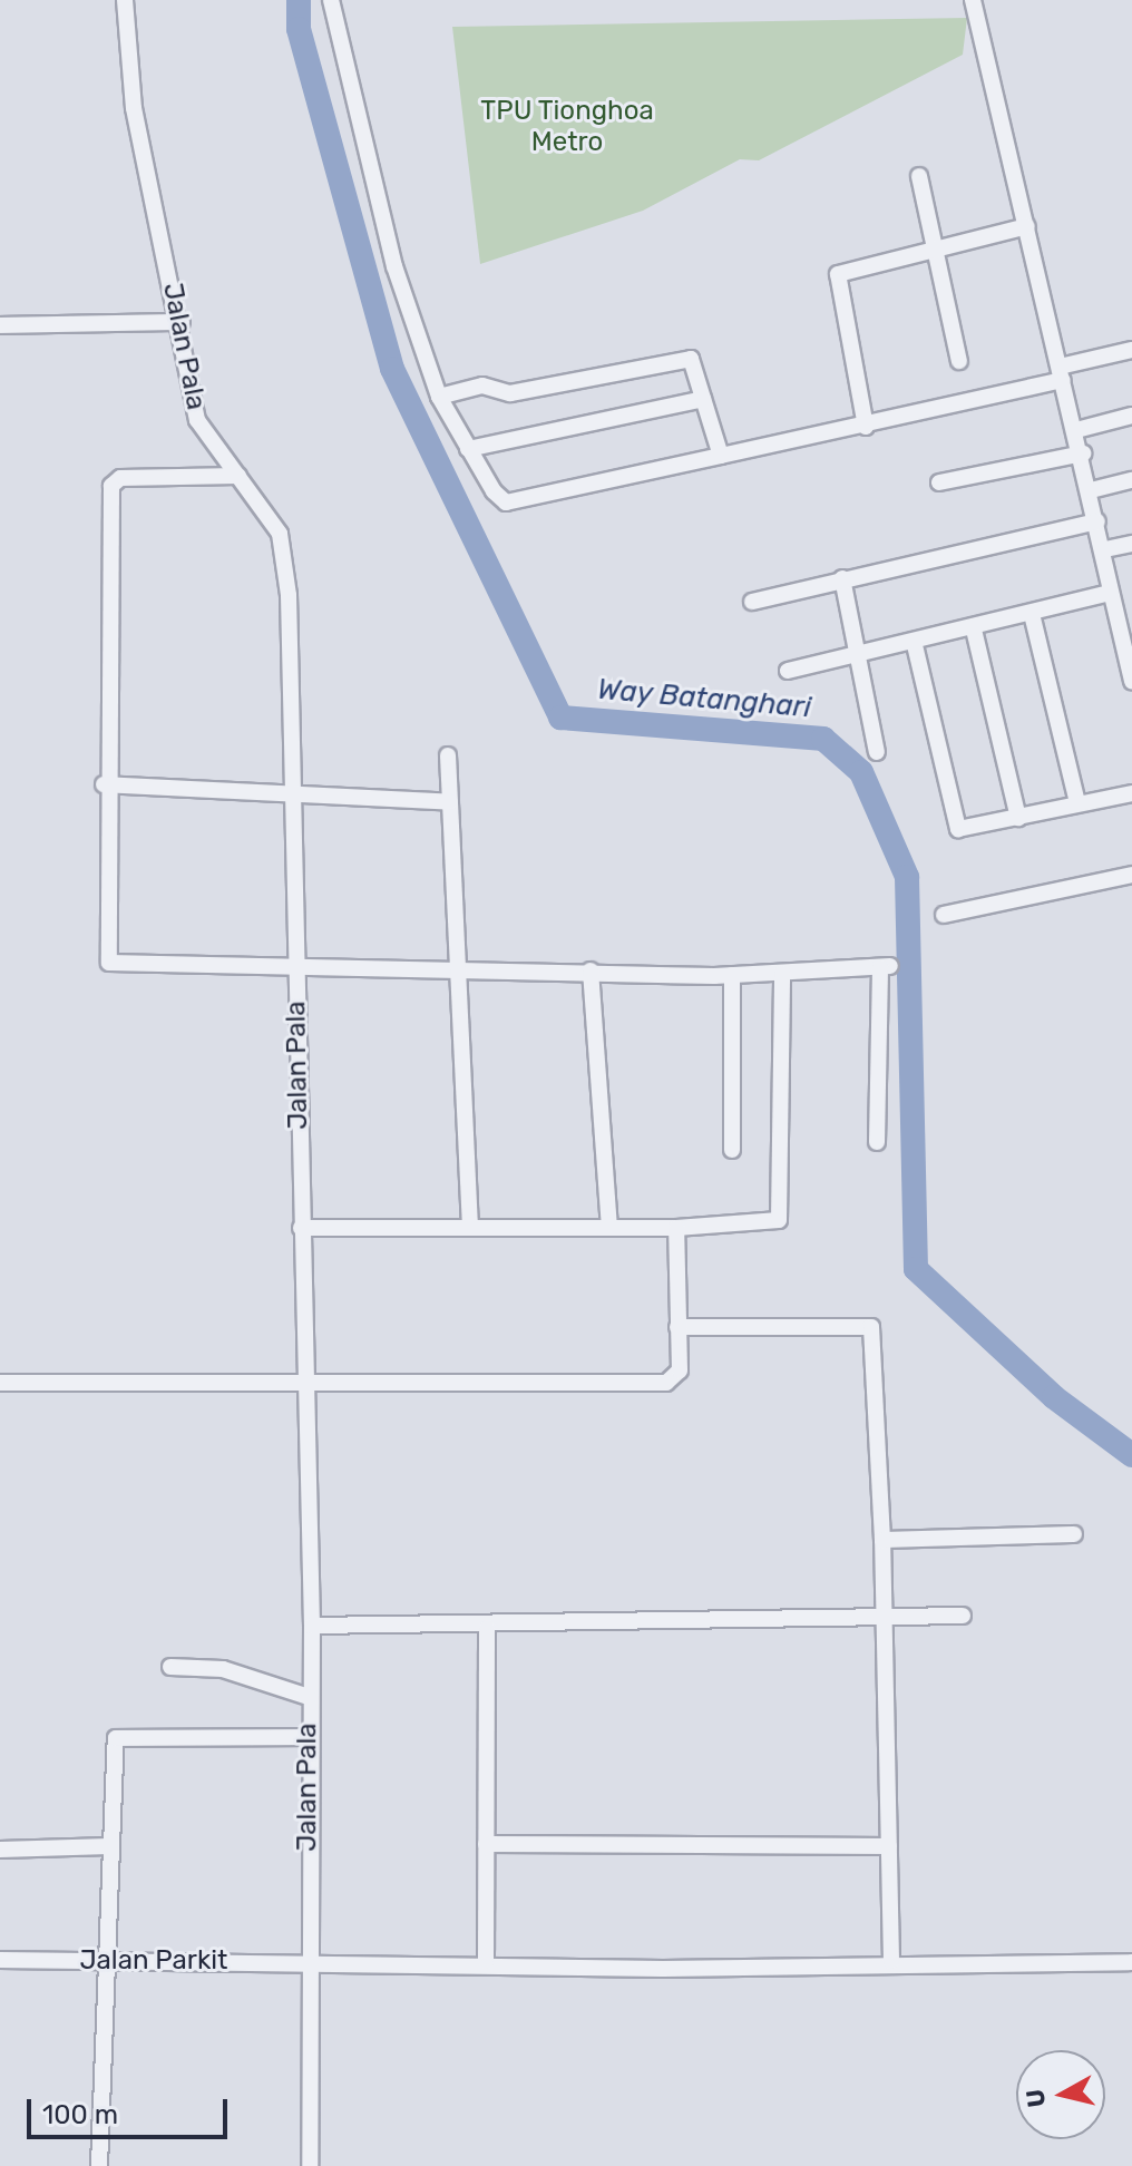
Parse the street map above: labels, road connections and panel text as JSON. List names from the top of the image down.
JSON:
{
  "streets": {
    "street": ["Jalan Pala", "Jalan Parkit"]
  },
  "crossings": [
    ["Jalan Pala", "Jalan Parkit"]
  ],
  "water": ["Way Batanghari"],
  "parks": ["TPU Tionghoa Metro"],
  "scale_bar": "100 m",
  "north": "left"
}
